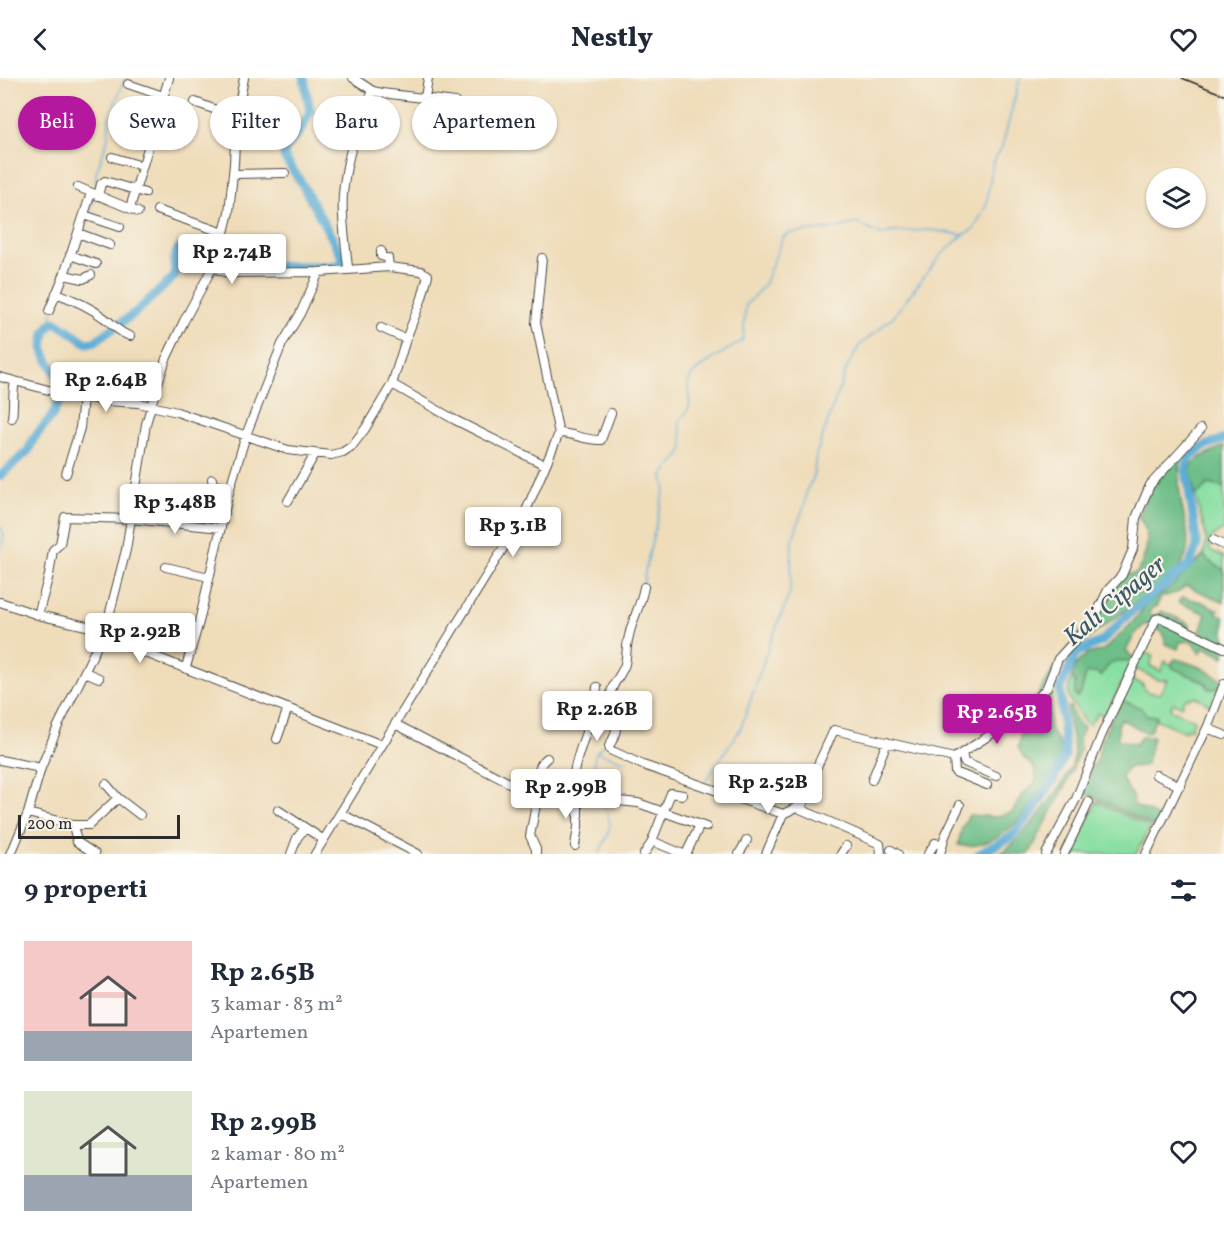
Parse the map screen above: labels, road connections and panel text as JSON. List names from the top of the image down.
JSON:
{
  "water": ["Kali Cipager"],
  "scale_bar": "200 m",
  "page": {
    "header": "Nestly",
    "chip": [
      "Beli",
      "Sewa",
      "Filter",
      "Baru",
      "Apartemen"
    ],
    "price": [
      "Rp 2.74B",
      "Rp 2.64B",
      "Rp 3.48B",
      "Rp 3.1B",
      "Rp 2.92B",
      "Rp 2.26B",
      "Rp 2.65B",
      "Rp 2.52B",
      "Rp 2.99B"
    ],
    "scale": "200 m",
    "heading": "9 properti",
    "list": [
      {
        "name": "Rp 2.65B",
        "note": "3 kamar · 83 m² · Apartemen"
      },
      {
        "name": "Rp 2.99B",
        "note": "2 kamar · 80 m² · Apartemen"
      }
    ]
  }
}
